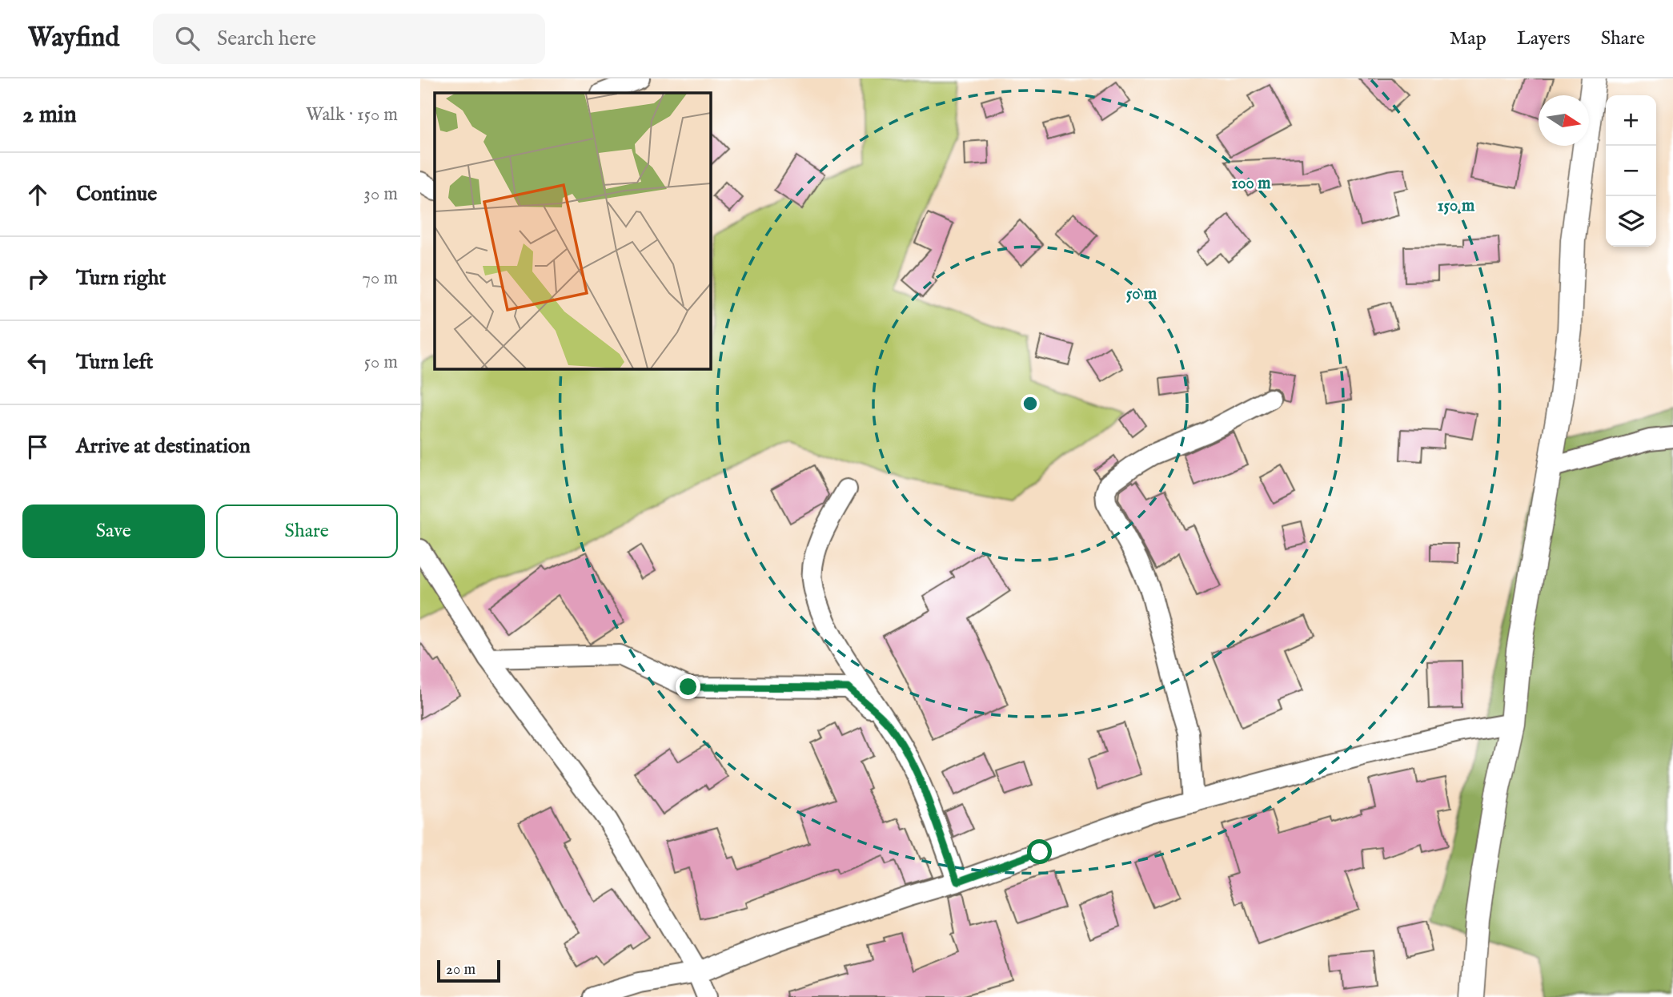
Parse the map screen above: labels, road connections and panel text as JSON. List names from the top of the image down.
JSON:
{
  "scale_bar": "20 m",
  "north": "right",
  "page": {
    "header": "Wayfind",
    "search": "Search here",
    "nav": ["Map", "Layers", "Share"],
    "heading": ["2 min", "Walk · 150 m"],
    "map_buttons": ["+", "−"],
    "list": [
      ["Continue", "30 m"],
      ["Turn right", "70 m"],
      ["Turn left", "50 m"],
      "Arrive at destination"
    ],
    "buttons": ["Save", "Share"],
    "scale": "20 m"
  },
  "rings": ["100 m", "150 m", "50 m"]
}
